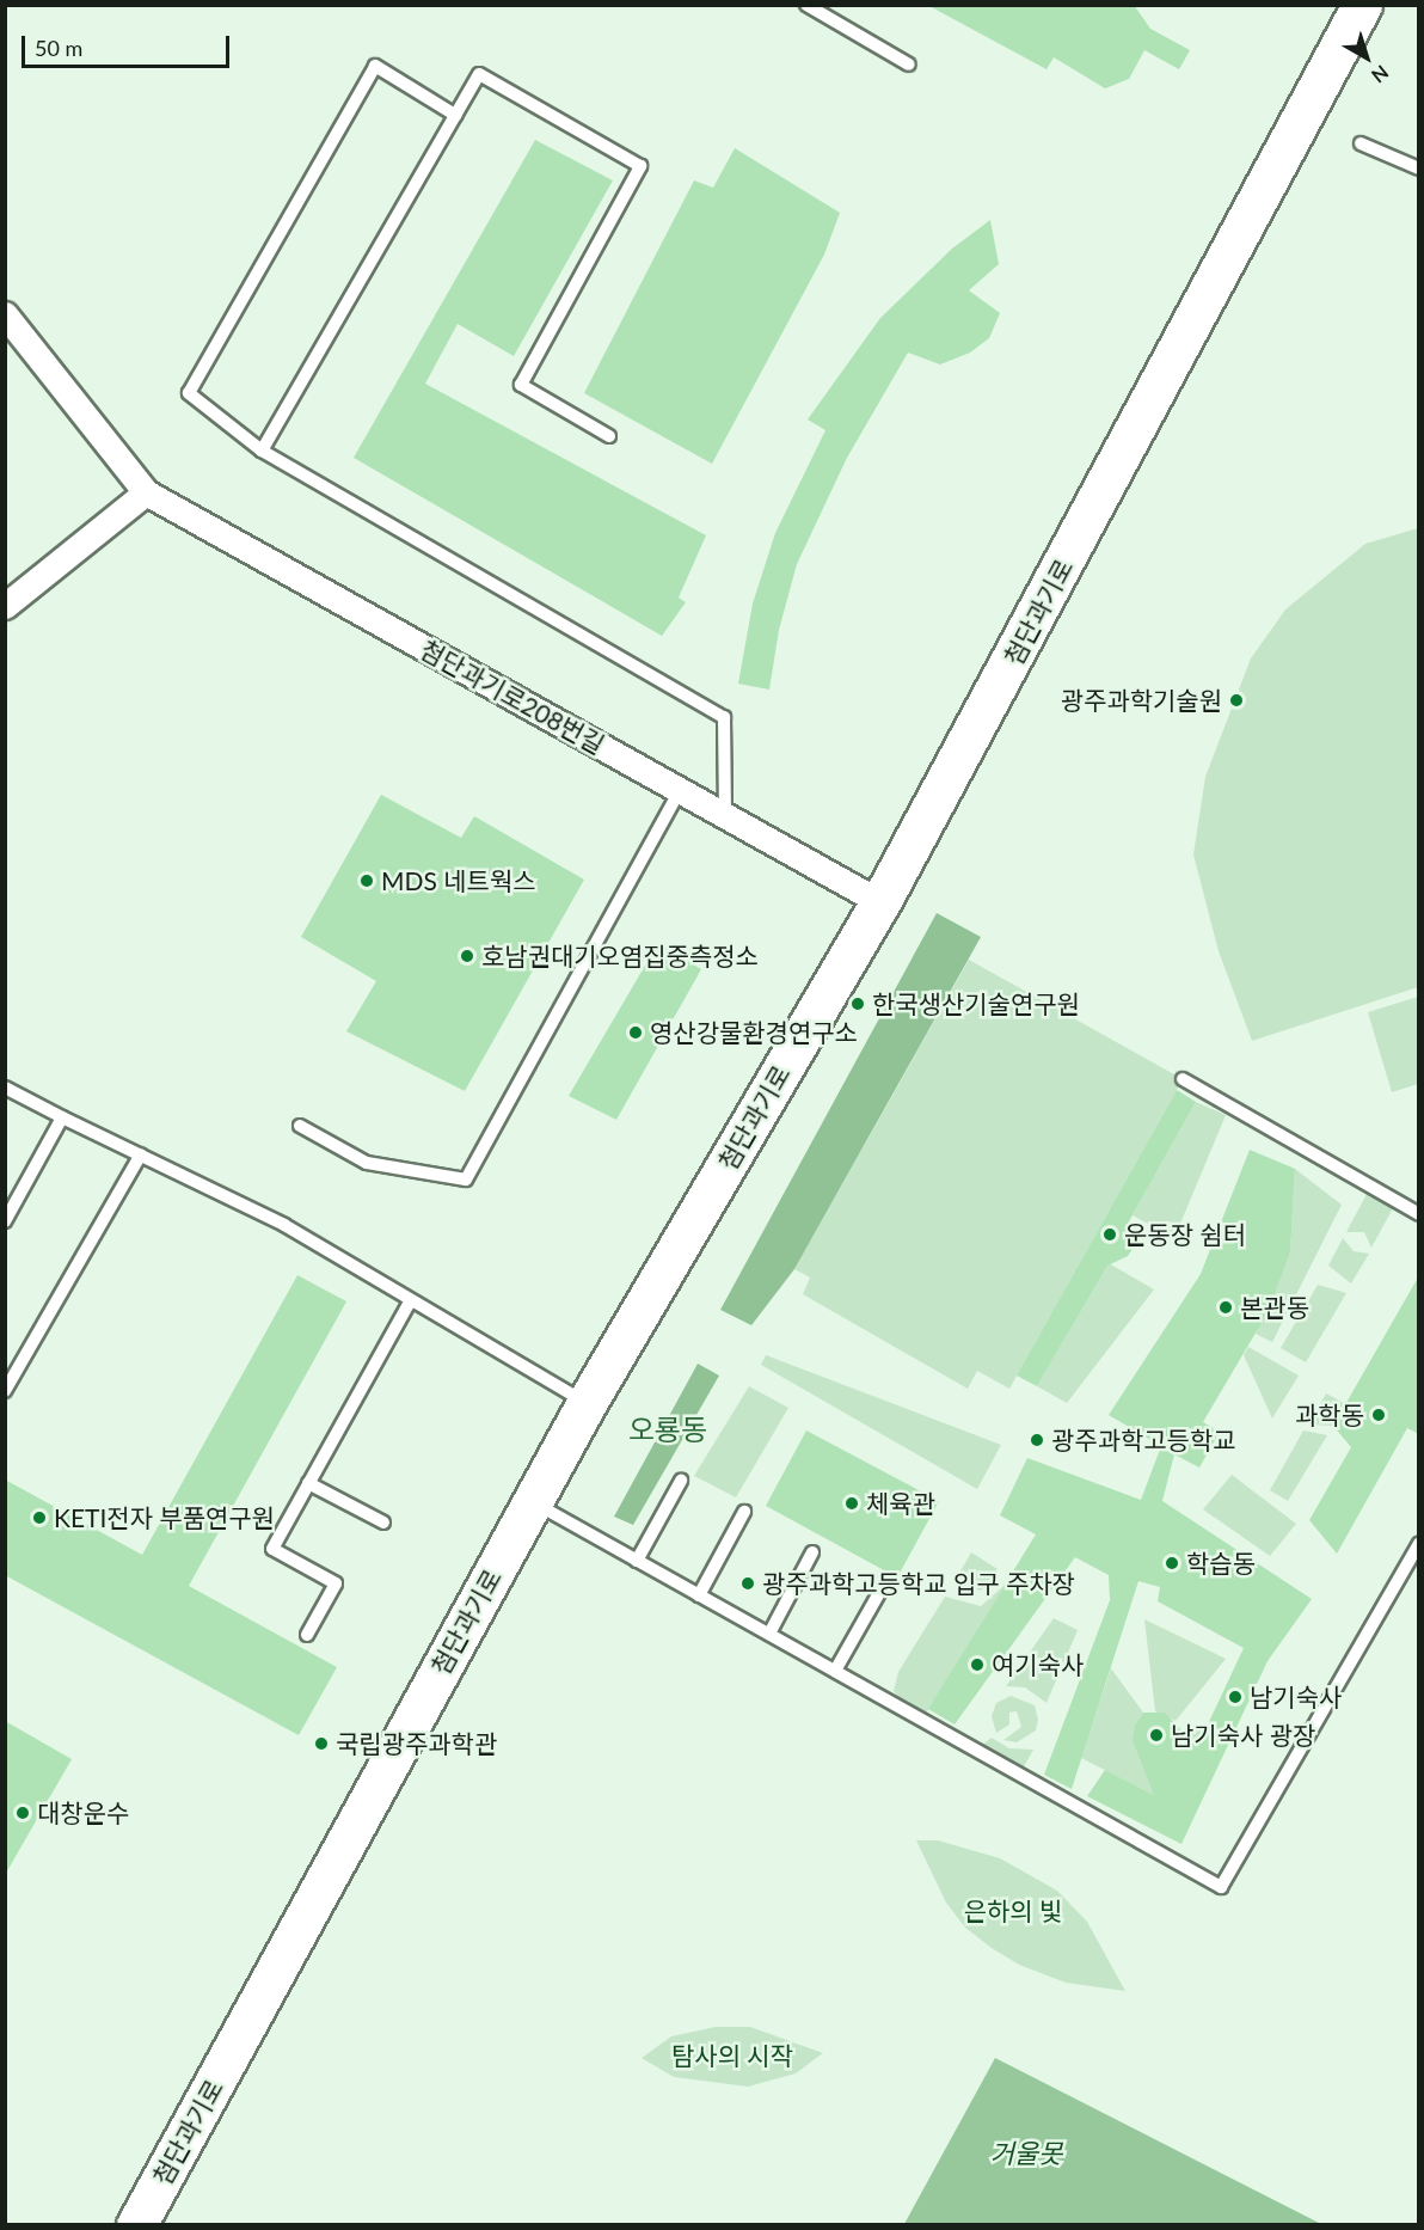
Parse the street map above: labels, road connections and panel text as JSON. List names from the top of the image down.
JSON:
{
  "streets": {
    "main road": ["첨단과기로"],
    "street": ["첨단과기로208번길"]
  },
  "crossings": [
    ["첨단과기로", "첨단과기로208번길"]
  ],
  "districts": ["오룡동"],
  "water": ["거울못"],
  "parks": ["은하의 빛", "탐사의 시작"],
  "places": [
    "광주과학기술원",
    "MDS 네트웍스",
    "호남권대기오염집중측정소",
    "한국생산기술연구원",
    "영산강물환경연구소",
    "운동장 쉼터",
    "본관동",
    "과학동",
    "광주과학고등학교",
    "체육관",
    "KETI전자 부품연구원",
    "학습동",
    "광주과학고등학교 입구 주차장",
    "여기숙사",
    "남기숙사",
    "남기숙사 광장",
    "국립광주과학관",
    "대창운수"
  ],
  "scale_bar": "50 m",
  "north": "bottom right"
}
